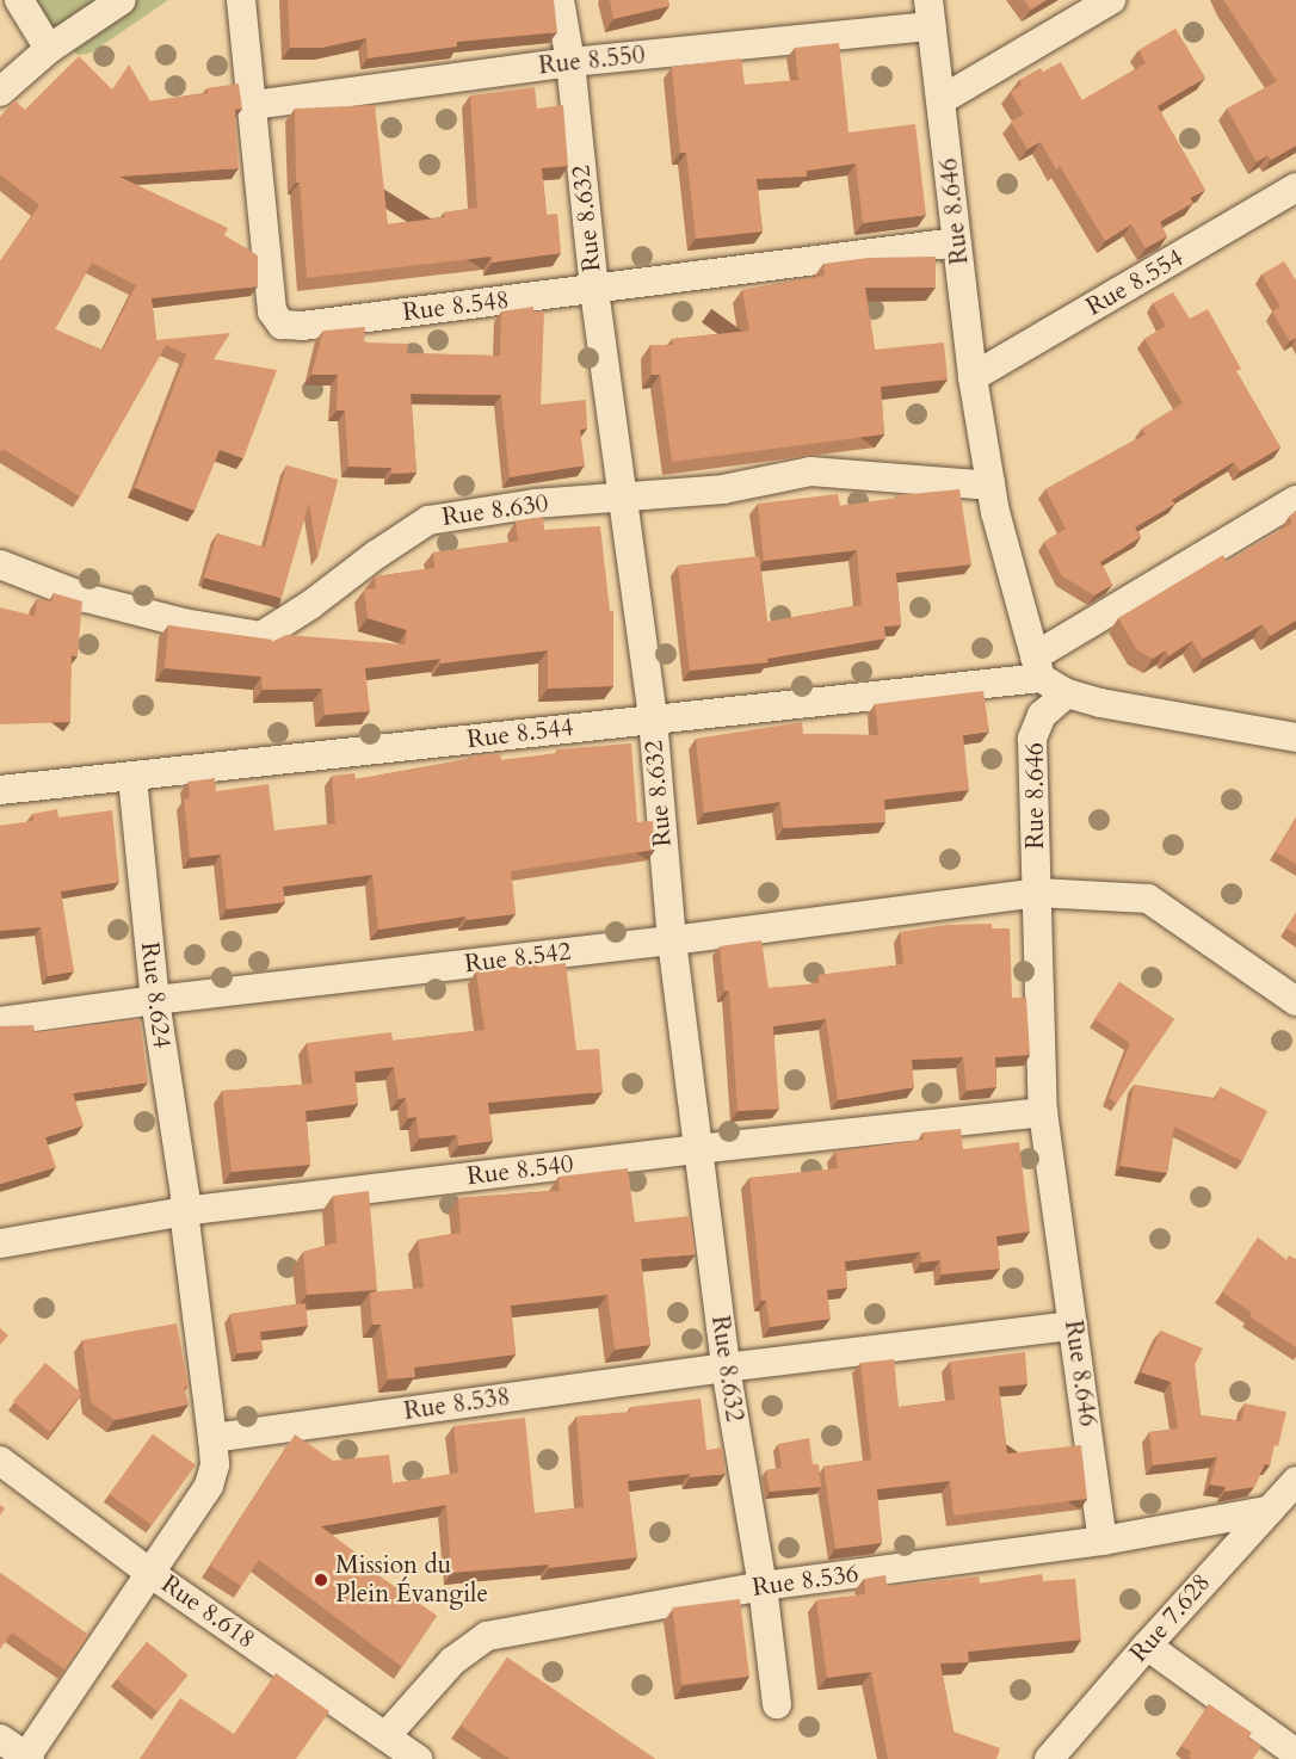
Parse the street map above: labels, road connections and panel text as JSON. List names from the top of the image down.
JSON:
{
  "streets": {
    "street": [
      "Rue 8.550",
      "Rue 8.646",
      "Rue 8.632",
      "Rue 8.554",
      "Rue 8.548",
      "Rue 8.630",
      "Rue 8.544",
      "Rue 8.542",
      "Rue 8.624",
      "Rue 8.540",
      "Rue 8.538",
      "Rue 8.536",
      "Rue 8.618",
      "Rue 7.628"
    ]
  },
  "crossings": [
    ["Rue 8.550", "Rue 8.646"],
    ["Rue 8.550", "Rue 8.632"],
    ["Rue 8.550", "Rue 8.548"],
    ["Rue 8.646", "Rue 8.554"],
    ["Rue 8.646", "Rue 8.548"],
    ["Rue 8.646", "Rue 8.630"],
    ["Rue 8.646", "Rue 8.544"],
    ["Rue 8.646", "Rue 8.542"],
    ["Rue 8.646", "Rue 8.540"],
    ["Rue 8.646", "Rue 8.538"],
    ["Rue 8.646", "Rue 8.536"],
    ["Rue 8.632", "Rue 8.548"],
    ["Rue 8.632", "Rue 8.630"],
    ["Rue 8.632", "Rue 8.544"],
    ["Rue 8.632", "Rue 8.542"],
    ["Rue 8.632", "Rue 8.540"],
    ["Rue 8.632", "Rue 8.538"],
    ["Rue 8.632", "Rue 8.536"],
    ["Rue 8.544", "Rue 8.624"],
    ["Rue 8.542", "Rue 8.624"],
    ["Rue 8.624", "Rue 8.540"],
    ["Rue 8.624", "Rue 8.538"],
    ["Rue 8.536", "Rue 8.618"],
    ["Rue 8.536", "Rue 7.628"]
  ],
  "places": ["Mission du Plein Évangile"]
}
